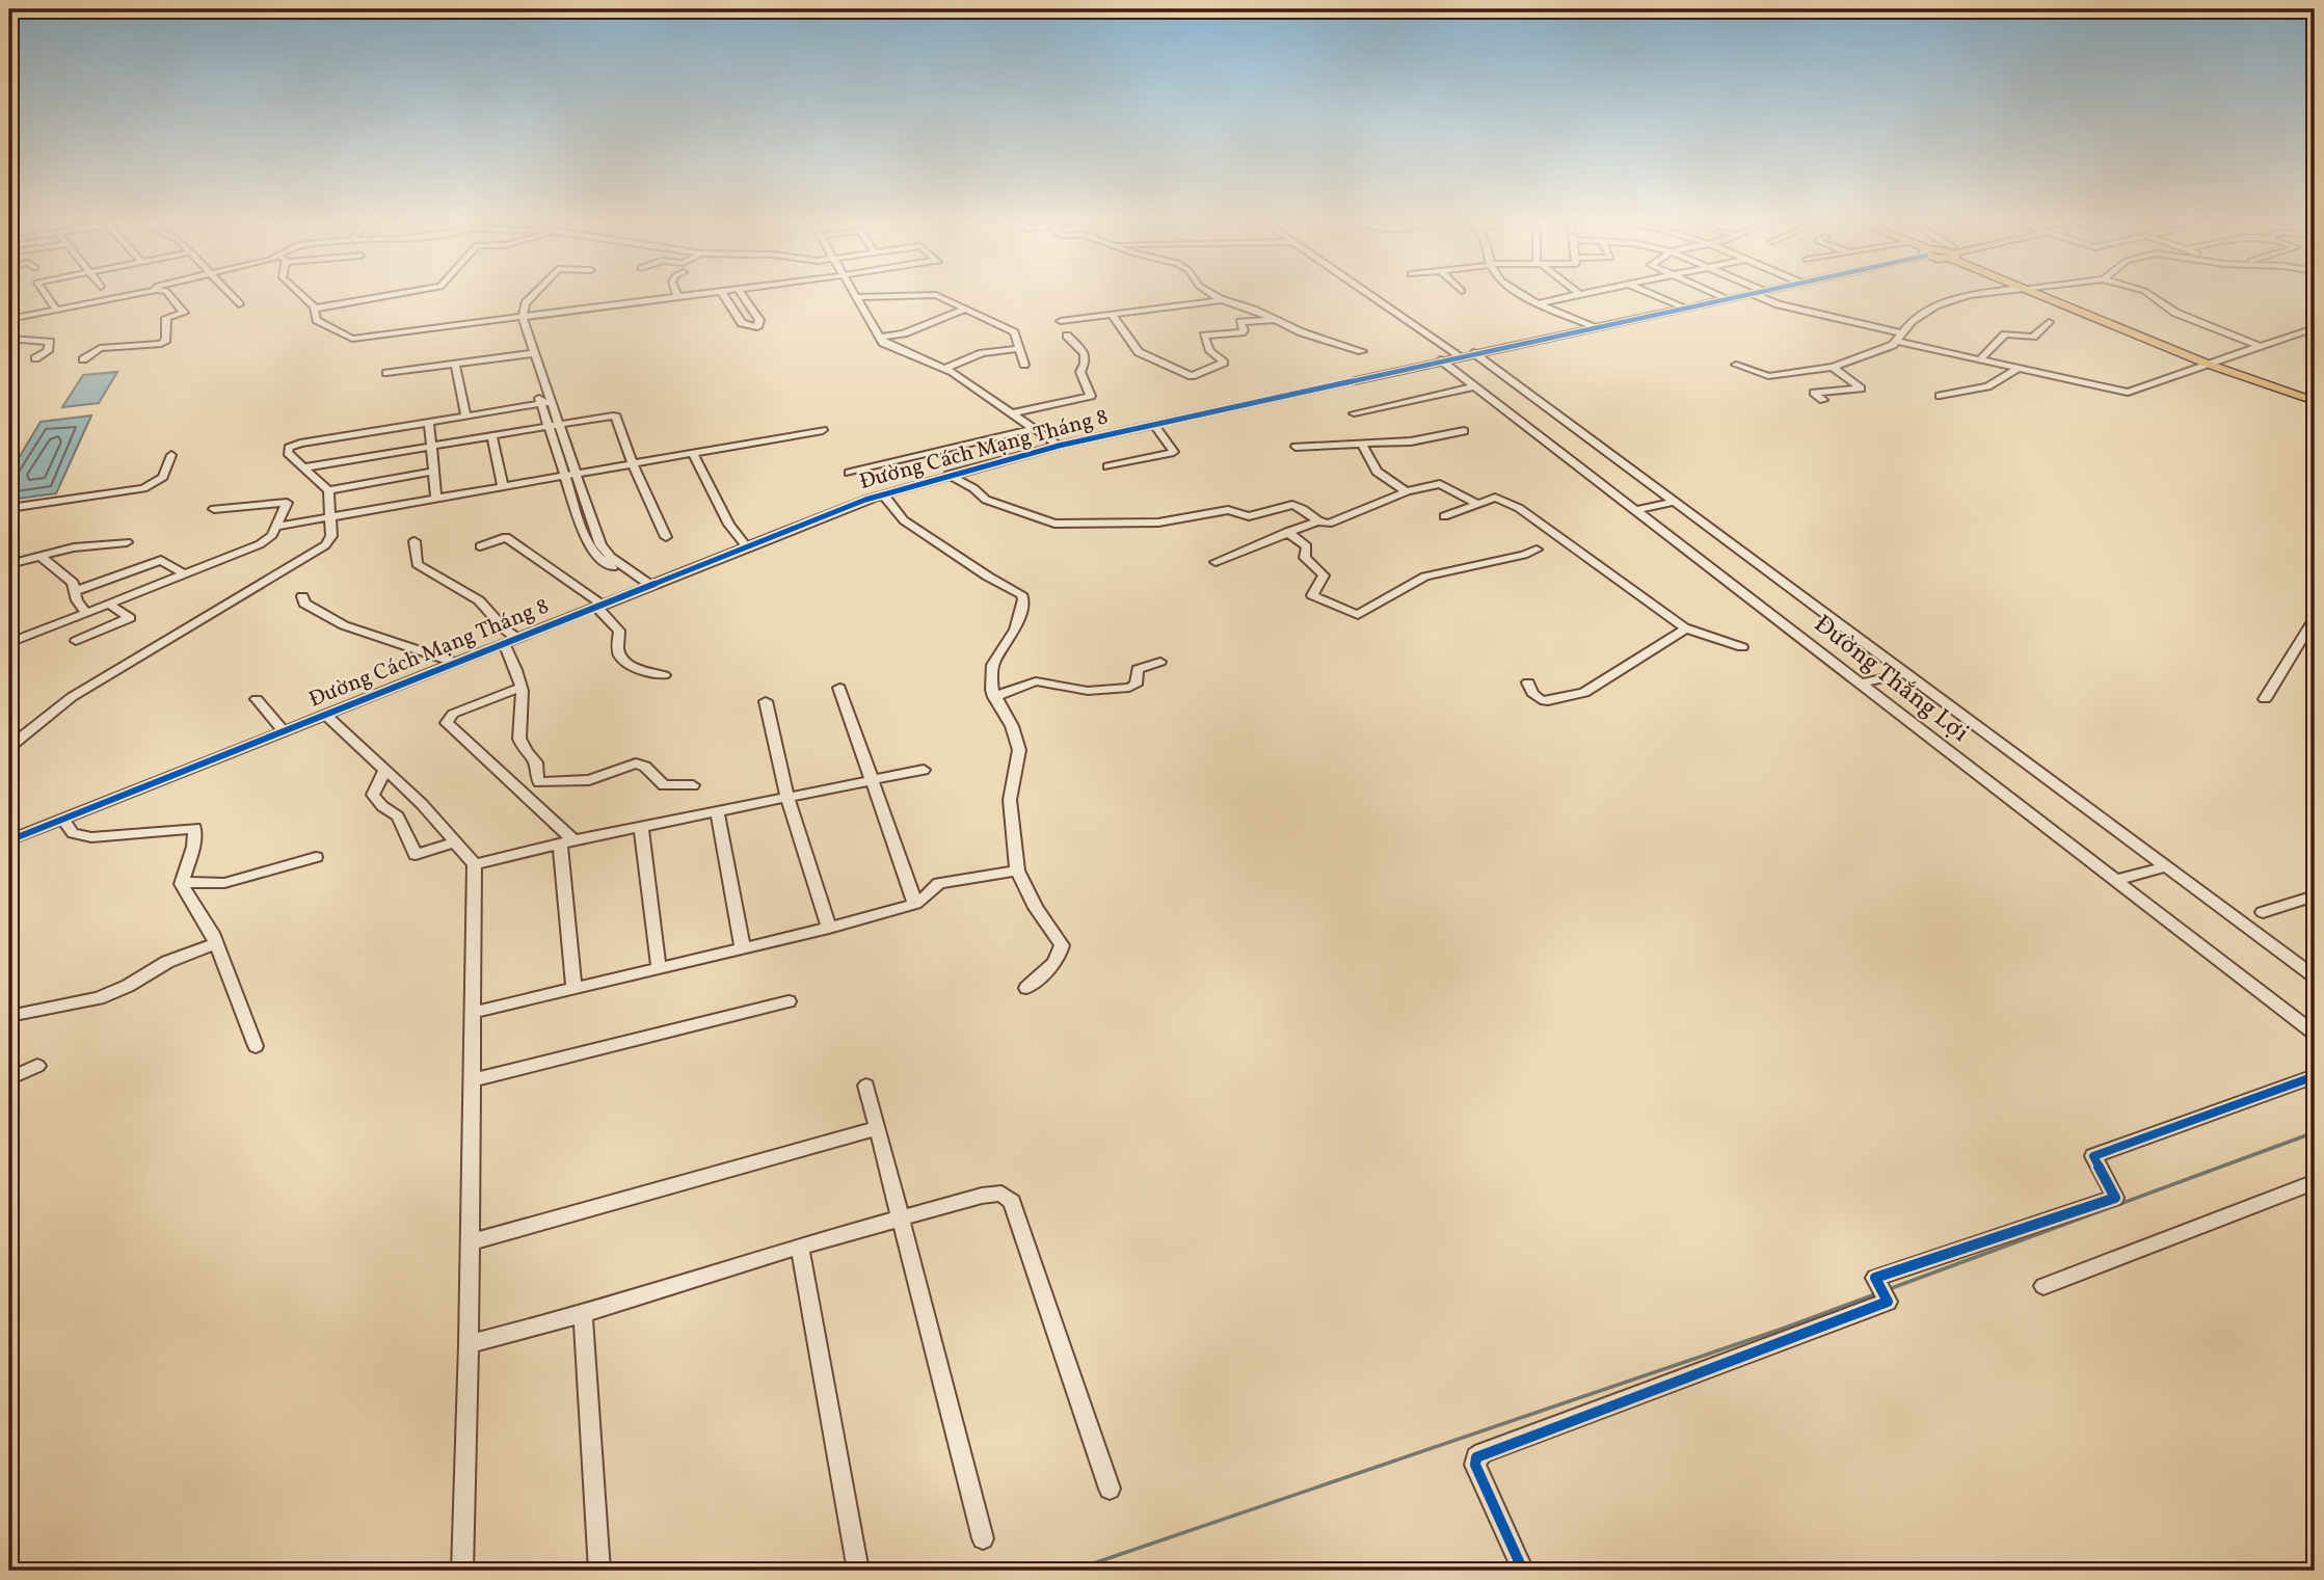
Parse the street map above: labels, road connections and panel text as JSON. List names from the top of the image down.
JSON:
{
  "streets": {
    "street": ["Đường Cách Mạng Tháng 8", "Đường Thắng Lợi"]
  },
  "crossings": [
    ["Đường Cách Mạng Tháng 8", "Đường Thắng Lợi"]
  ]
}
